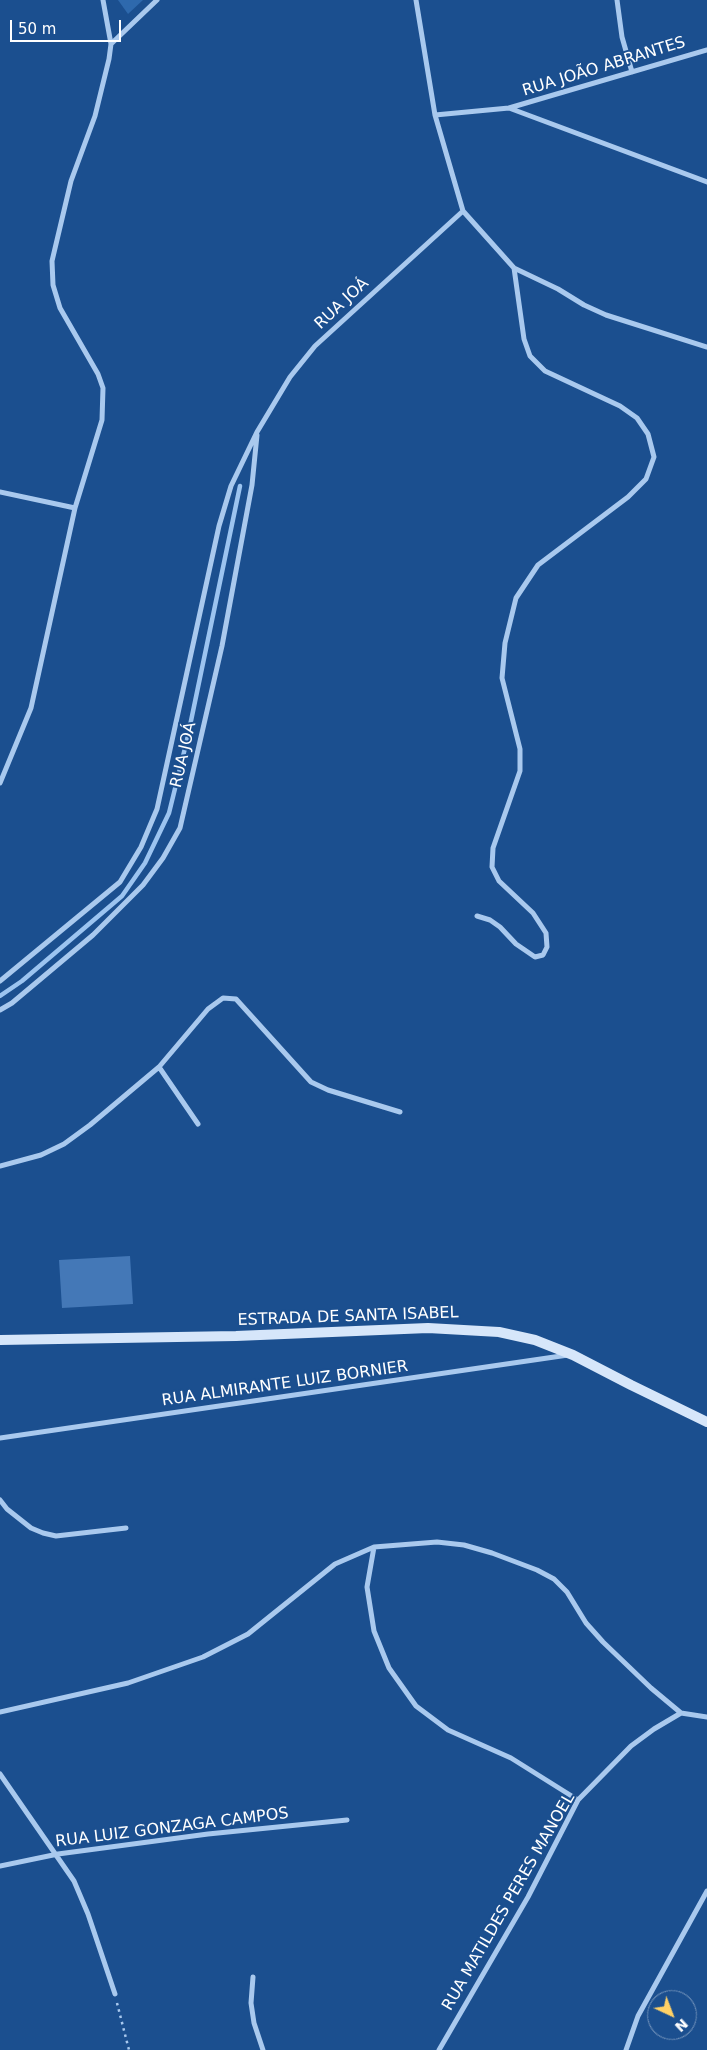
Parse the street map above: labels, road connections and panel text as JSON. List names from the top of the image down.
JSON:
{
  "streets": {
    "main road": ["ESTRADA DE SANTA ISABEL"],
    "street": [
      "RUA JOÃO ABRANTES",
      "RUA JOÁ",
      "RUA ALMIRANTE LUIZ BORNIER",
      "RUA LUIZ GONZAGA CAMPOS",
      "RUA MATILDES PERES MANOEL"
    ]
  },
  "crossings": [
    ["ESTRADA DE SANTA ISABEL", "RUA ALMIRANTE LUIZ BORNIER"]
  ],
  "scale_bar": "50 m",
  "north": "bottom right"
}
